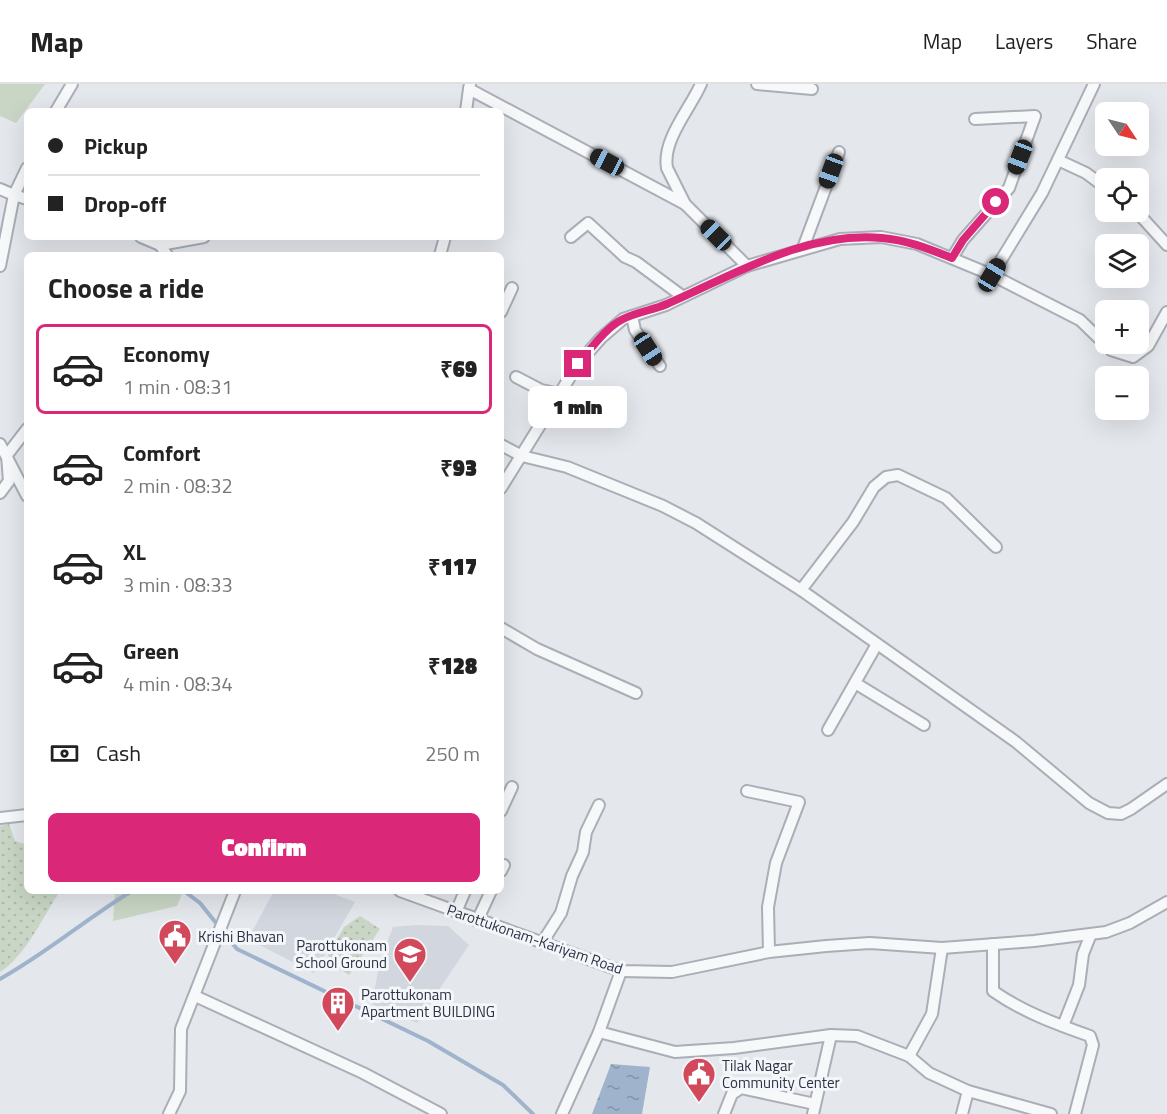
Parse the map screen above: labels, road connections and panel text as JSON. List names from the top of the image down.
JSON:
{
  "streets": {
    "street": ["Parottukonam-Kariyam Road"]
  },
  "places": {
    "public building": ["Krishi Bhavan", "Tilak Nagar Community Center"],
    "school or university": ["Parottukonam School Ground"],
    "building": ["Parottukonam Apartment BUILDING"]
  },
  "north": "bottom right",
  "page": {
    "header": "Map",
    "nav": ["Map", "Layers", "Share"],
    "map_buttons": ["+", "−"],
    "banner": ["Pickup", "Drop-off"],
    "heading": "Choose a ride",
    "list": [
      {
        "name": "Economy",
        "note": "1 min · 08:31",
        "value": "₹69"
      },
      {
        "name": "Comfort",
        "note": "2 min · 08:32",
        "value": "₹93"
      },
      {
        "name": "XL",
        "note": "3 min · 08:33",
        "value": "₹117"
      },
      {
        "name": "Green",
        "note": "4 min · 08:34",
        "value": "₹128"
      }
    ],
    "bubble": "1 min",
    "pay": ["Cash", "250 m"],
    "buttons": "Confirm"
  }
}
